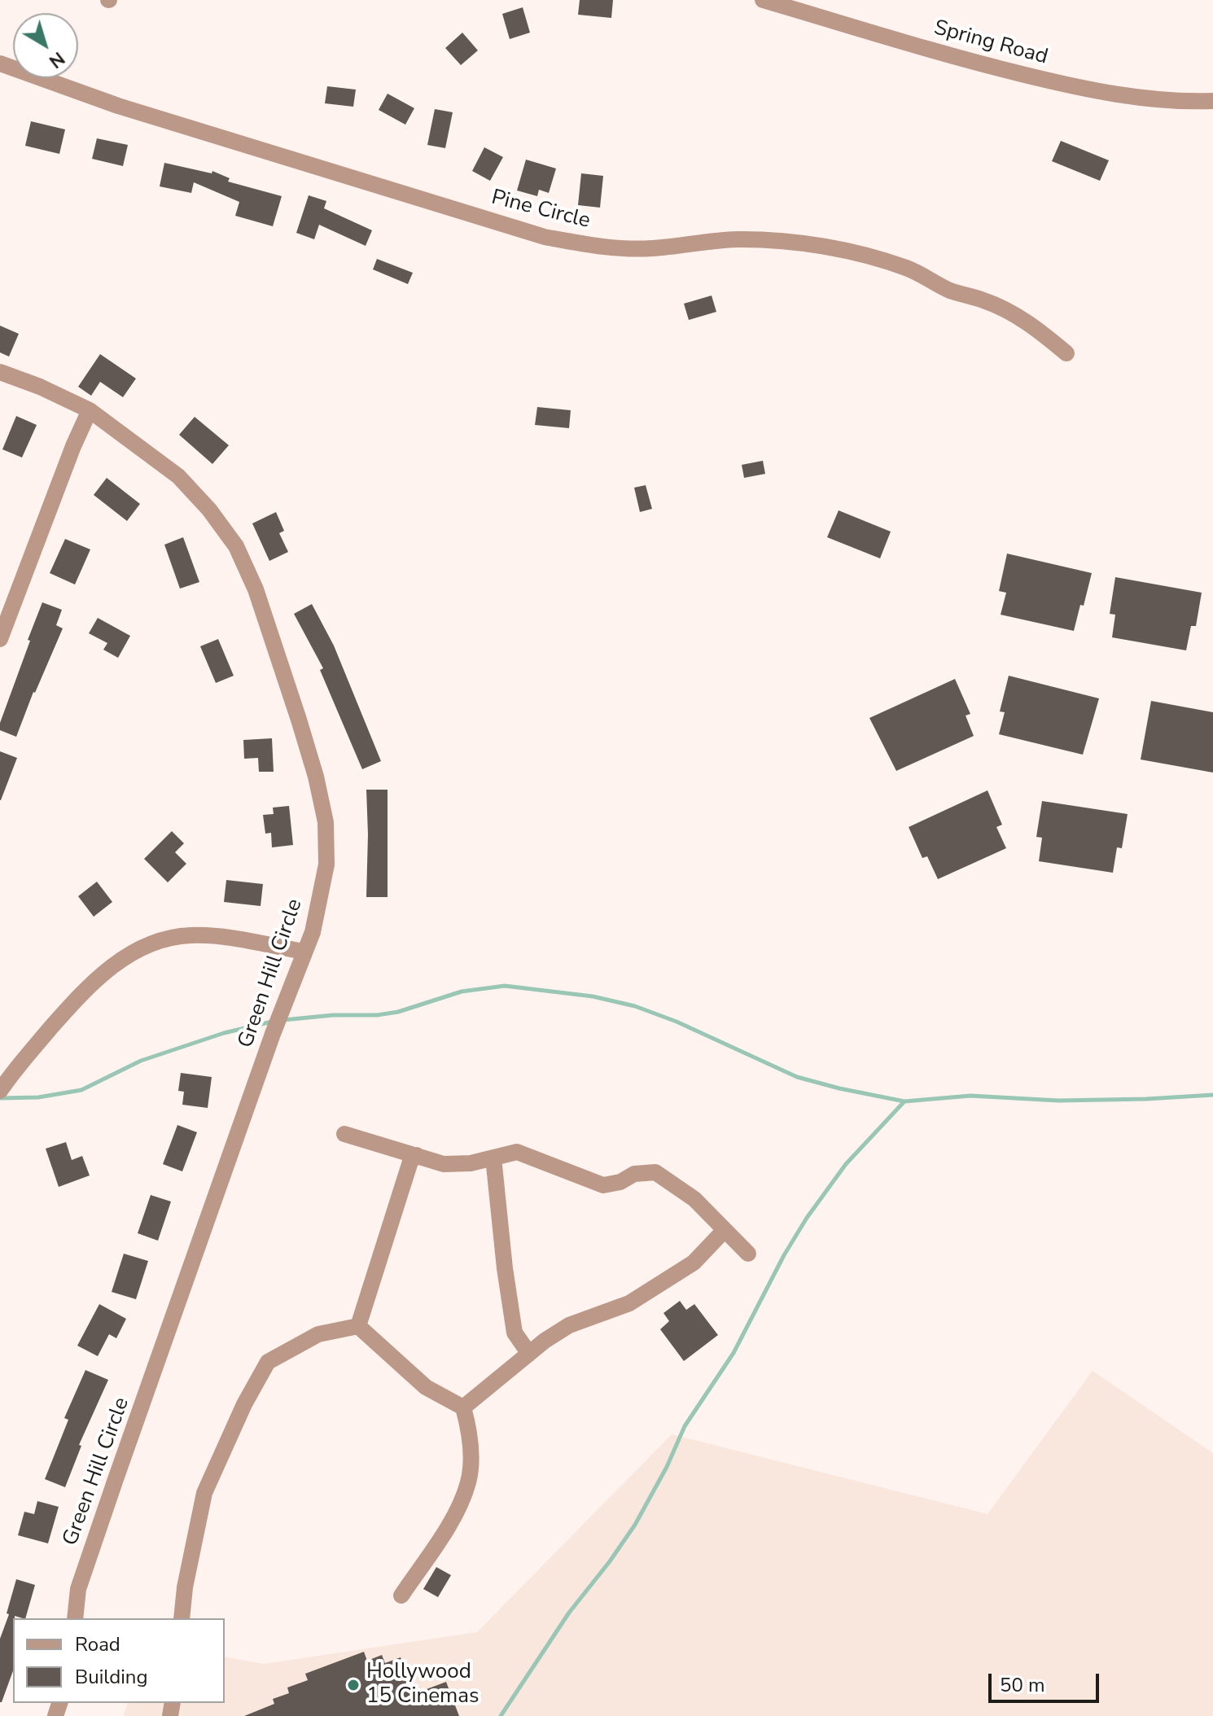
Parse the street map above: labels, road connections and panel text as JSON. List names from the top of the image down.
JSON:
{
  "streets": {
    "street": ["Spring Road", "Pine Circle", "Green Hill Circle"]
  },
  "places": ["Hollywood 15 Cinemas"],
  "legend": ["Road", "Building"],
  "scale_bar": "50 m",
  "north": "bottom right"
}
